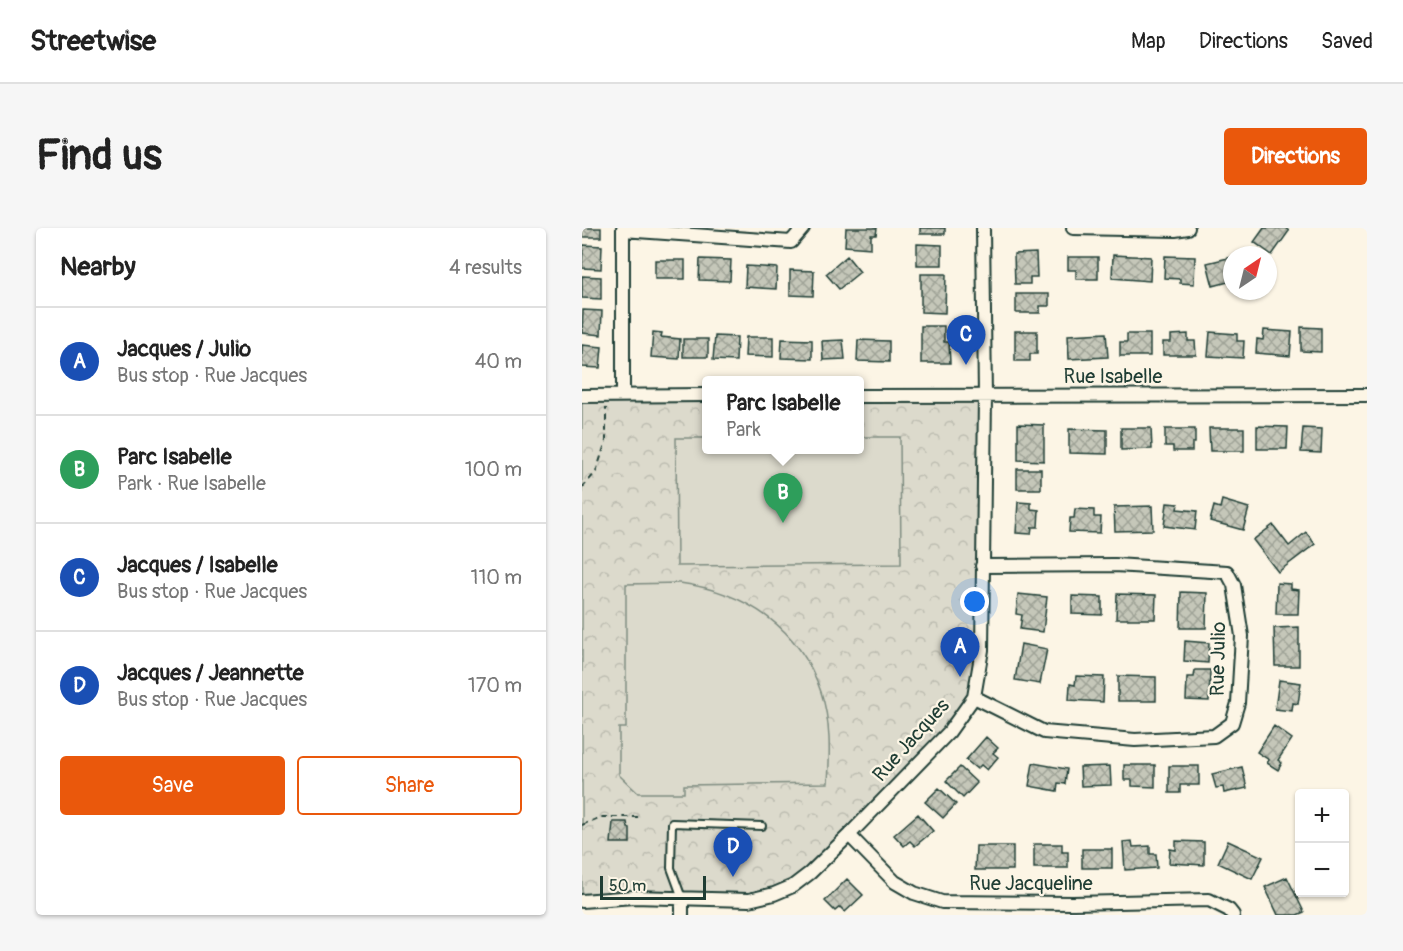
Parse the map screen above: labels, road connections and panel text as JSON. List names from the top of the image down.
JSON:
{
  "streets": {
    "street": [
      "Rue Isabelle",
      "Rue Julio",
      "Rue Jacques",
      "Rue Jacqueline"
    ]
  },
  "crossings": [
    ["Rue Isabelle", "Rue Jacques"],
    ["Rue Julio", "Rue Jacques"],
    ["Rue Jacques", "Rue Jacqueline"]
  ],
  "scale_bar": "50 m",
  "north": "top right",
  "page": {
    "header": "Streetwise",
    "nav": ["Map", "Directions", "Saved"],
    "buttons": [
      "Directions",
      ["Save", "Share"]
    ],
    "title": "Find us",
    "heading": ["Nearby", "4 results"],
    "list": [
      {
        "mark": "A",
        "name": "Jacques / Julio",
        "note": "Bus stop · Rue Jacques",
        "value": "40 m"
      },
      {
        "mark": "B",
        "name": "Parc Isabelle",
        "note": "Park · Rue Isabelle",
        "value": "100 m"
      },
      {
        "mark": "C",
        "name": "Jacques / Isabelle",
        "note": "Bus stop · Rue Jacques",
        "value": "110 m"
      },
      {
        "mark": "D",
        "name": "Jacques / Jeannette",
        "note": "Bus stop · Rue Jacques",
        "value": "170 m"
      }
    ],
    "pins": [
      "C",
      "B",
      "A",
      "D"
    ],
    "popup": ["Parc Isabelle", "Park"],
    "map_buttons": ["+", "−"],
    "scale": "50 m"
  }
}
